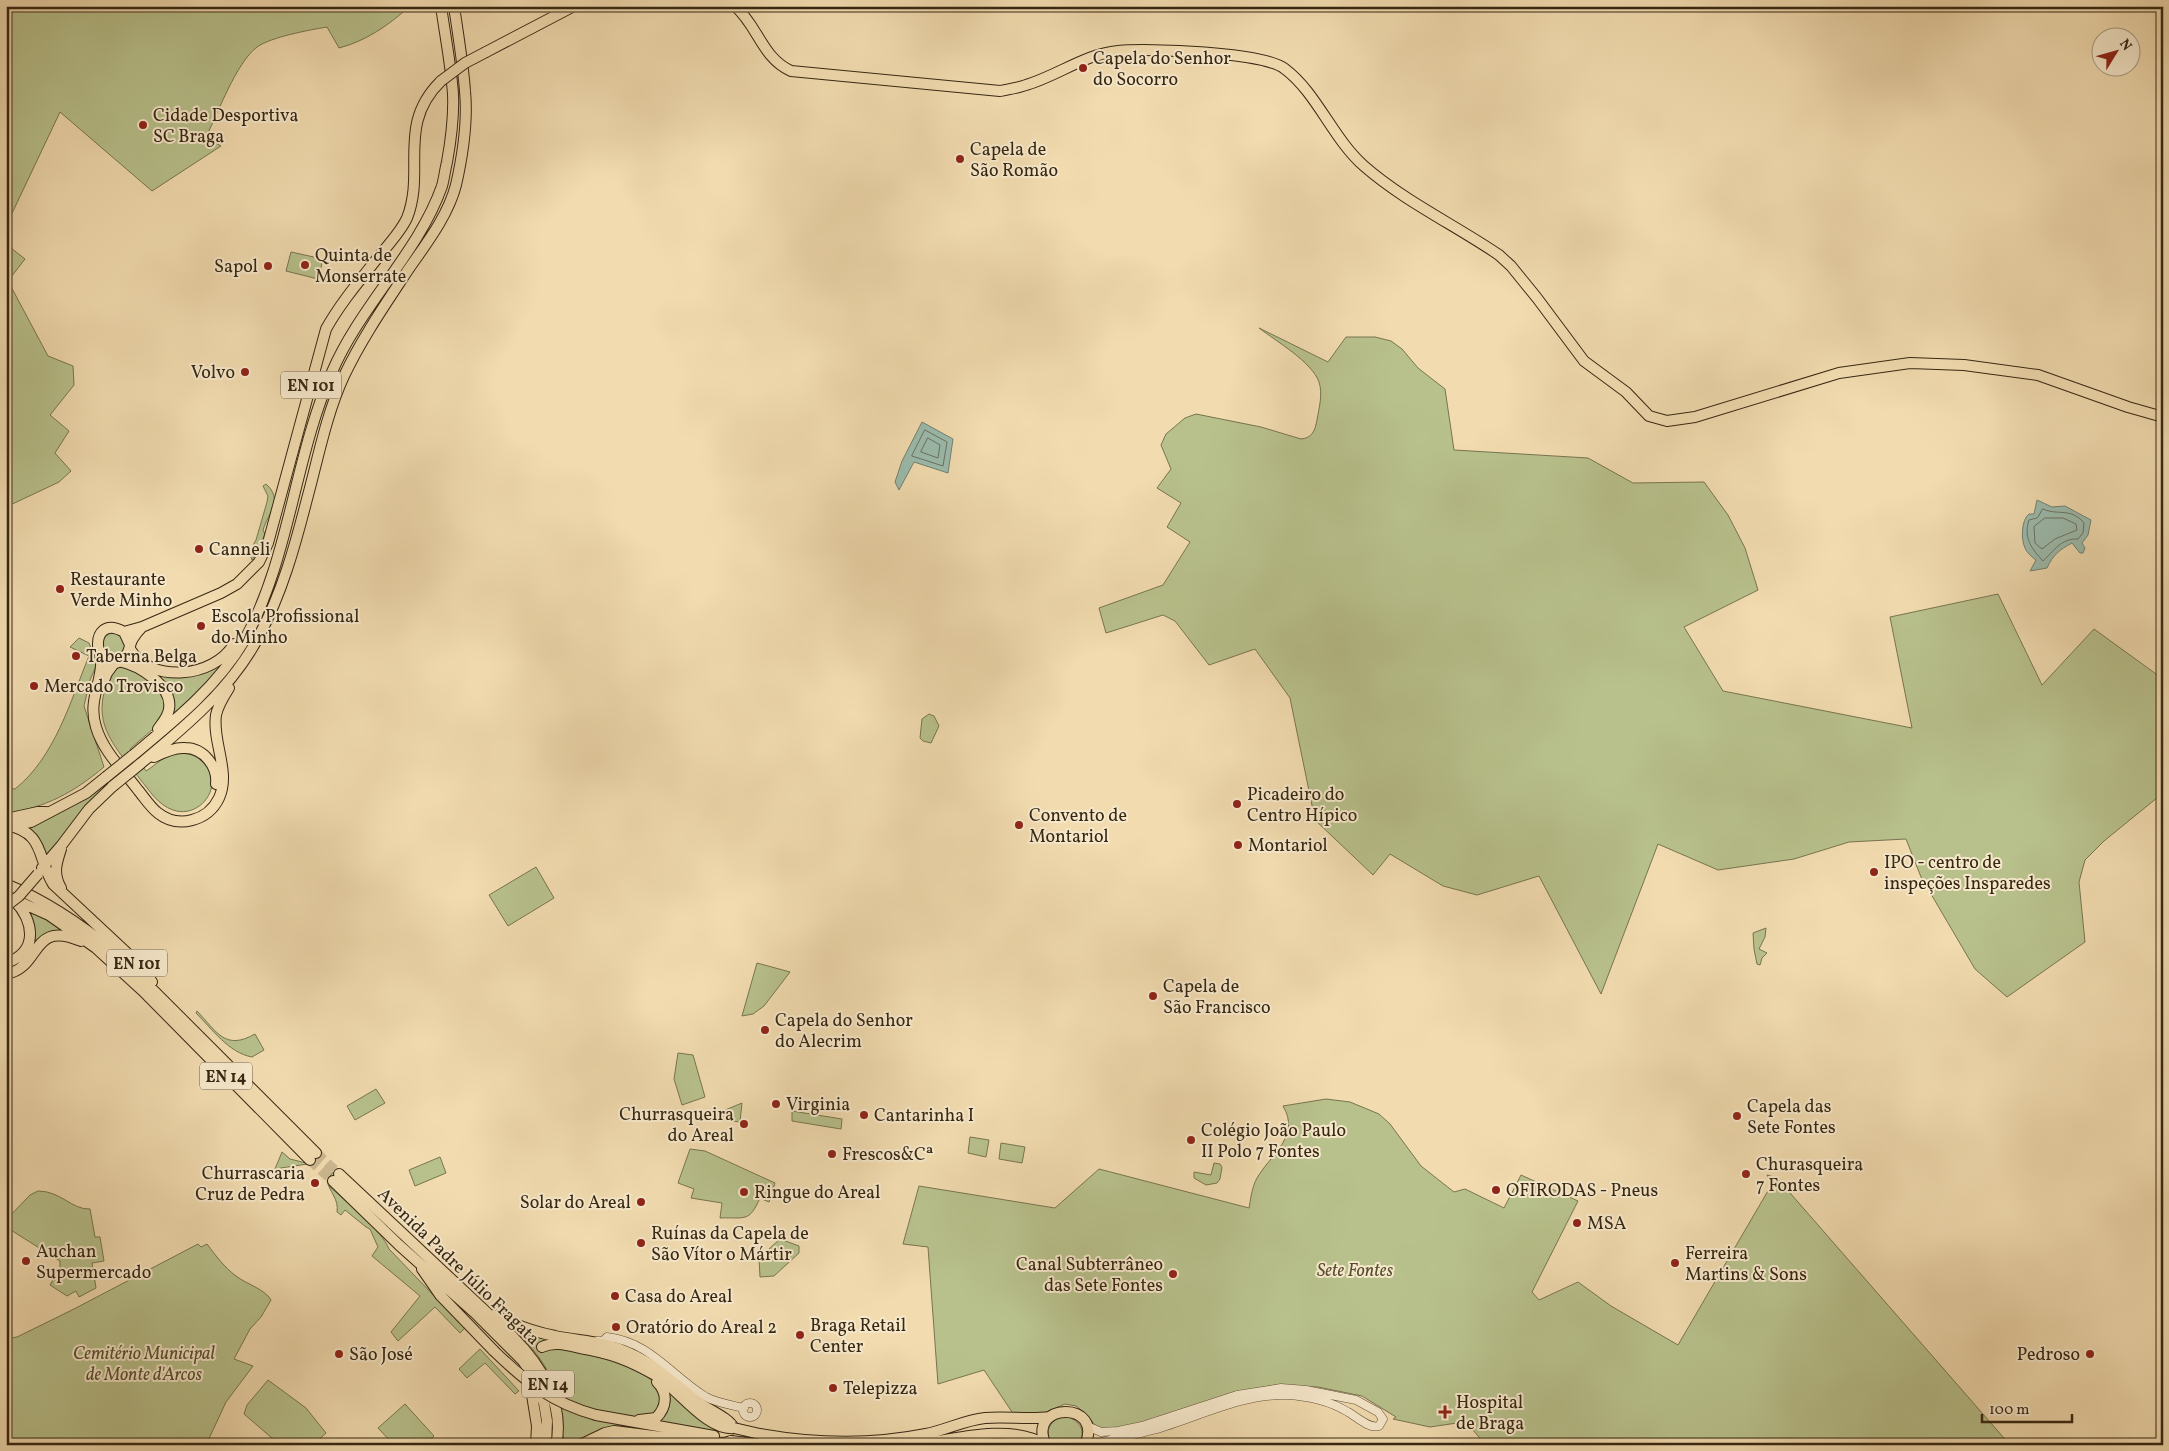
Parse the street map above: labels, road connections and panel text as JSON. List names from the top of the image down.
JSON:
{
  "streets": {
    "main road": ["EN 101", "EN 14", "Avenida Padre Júlio Fragata"]
  },
  "crossings": [
    ["EN 101", "EN 14"]
  ],
  "parks": ["Sete Fontes", "Cemitério Municipal de Monte d'Arcos"],
  "places": {
    "other": [
      "Capela do Senhor do Socorro",
      "Cidade Desportiva SC Braga",
      "Capela de São Romão",
      "Quinta de Monserrate",
      "Sapol",
      "Volvo",
      "Canneli",
      "Restaurante Verde Minho",
      "Escola Profissional do Minho",
      "Taberna Belga",
      "Mercado Trovisco",
      "Picadeiro do Centro Hípico",
      "Convento de Montariol",
      "Montariol",
      "IPO - centro de inspeções Insparedes",
      "Capela de São Francisco",
      "Capela do Senhor do Alecrim",
      "Virginia",
      "Cantarinha I",
      "Capela das Sete Fontes",
      "Churrasqueira do Areal",
      "Colégio João Paulo II Polo 7 Fontes",
      "Frescos&Cª",
      "Churasqueira 7 Fontes",
      "Churrascaria Cruz de Pedra",
      "OFIRODAS - Pneus",
      "Ringue do Areal",
      "Solar do Areal",
      "MSA",
      "Ruínas da Capela de São Vítor o Mártir",
      "Auchan Supermercado",
      "Ferreira Martins & Sons",
      "Canal Subterrâneo das Sete Fontes",
      "Casa do Areal",
      "Oratório do Areal 2",
      "Braga Retail Center",
      "São José",
      "Pedroso",
      "Telepizza"
    ],
    "health": ["Hospital de Braga"]
  },
  "scale_bar": "100 m",
  "north": "top right"
}
